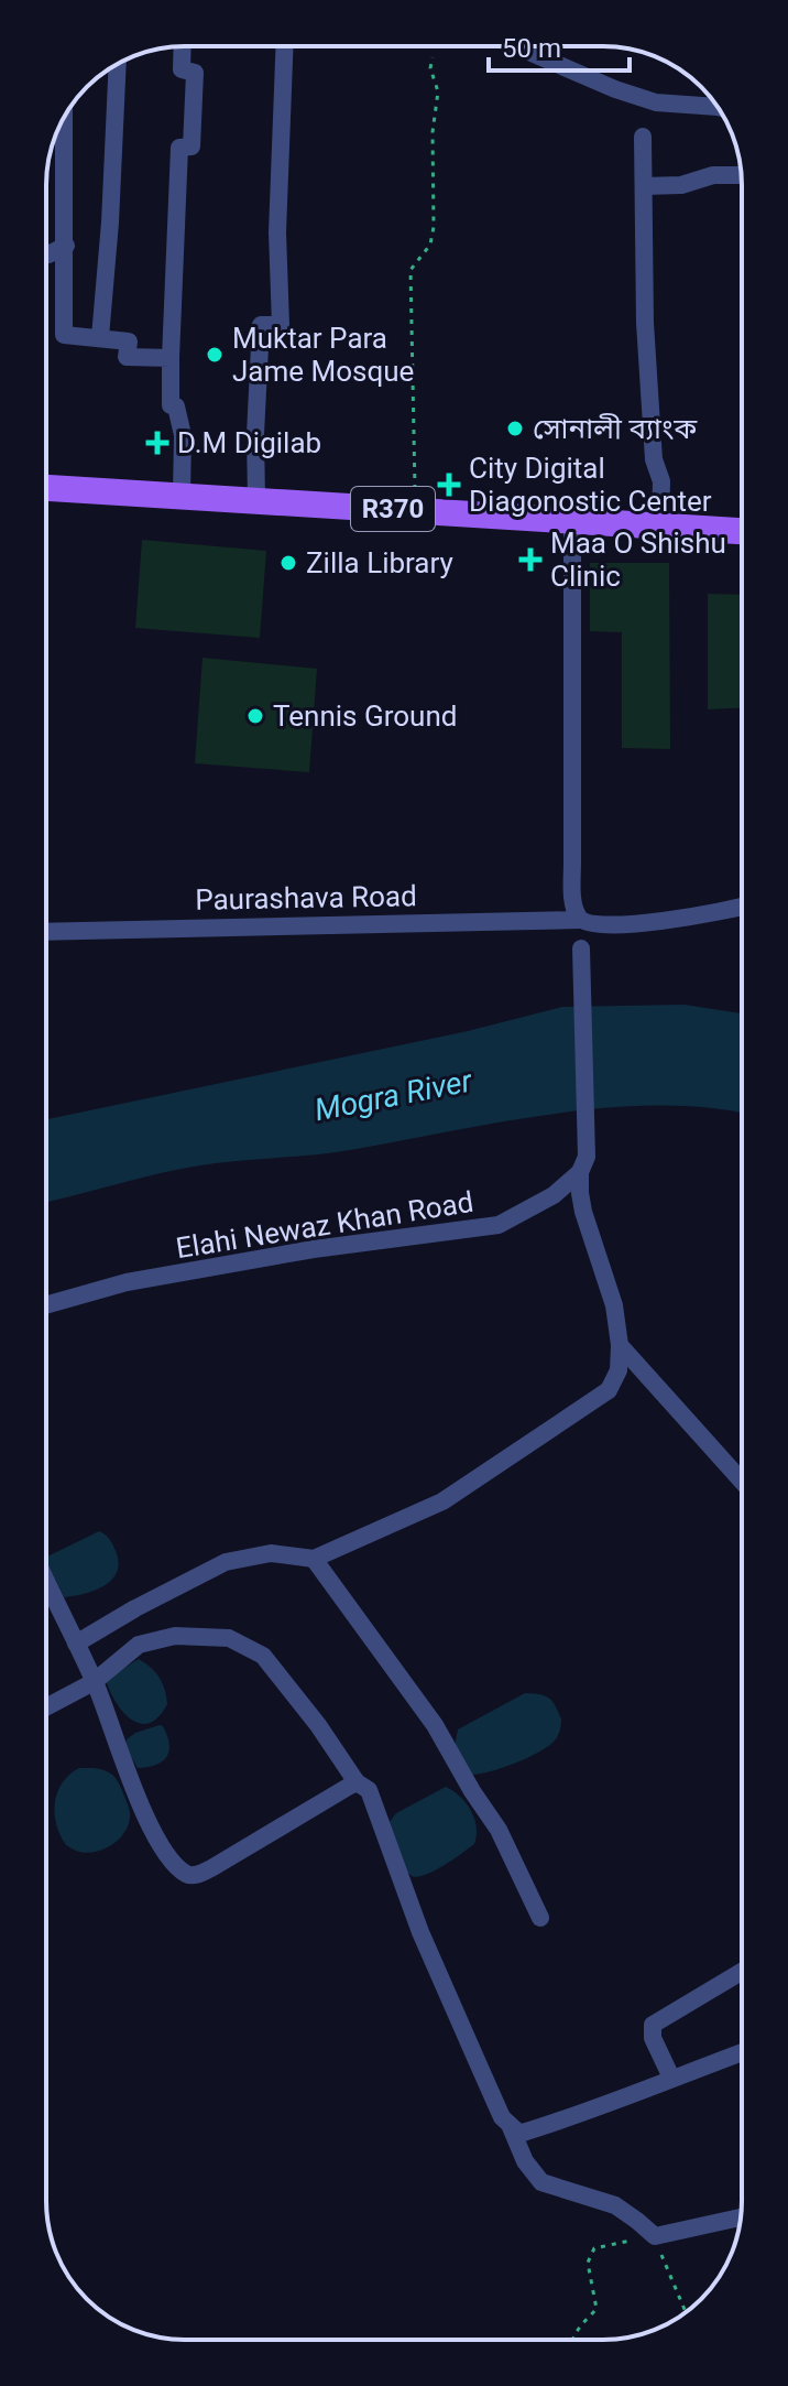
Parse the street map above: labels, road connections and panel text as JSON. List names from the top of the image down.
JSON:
{
  "streets": {
    "main road": ["R370"],
    "street": ["Paurashava Road", "Elahi Newaz Khan Road"]
  },
  "water": ["Mogra River"],
  "places": {
    "other": [
      "Muktar Para Jame Mosque",
      "সোনালী ব্যাংক",
      "Zilla Library",
      "Tennis Ground"
    ],
    "health": ["D.M Digilab", "City Digital Diagonostic Center", "Maa O Shishu Clinic"]
  },
  "scale_bar": "50 m"
}
